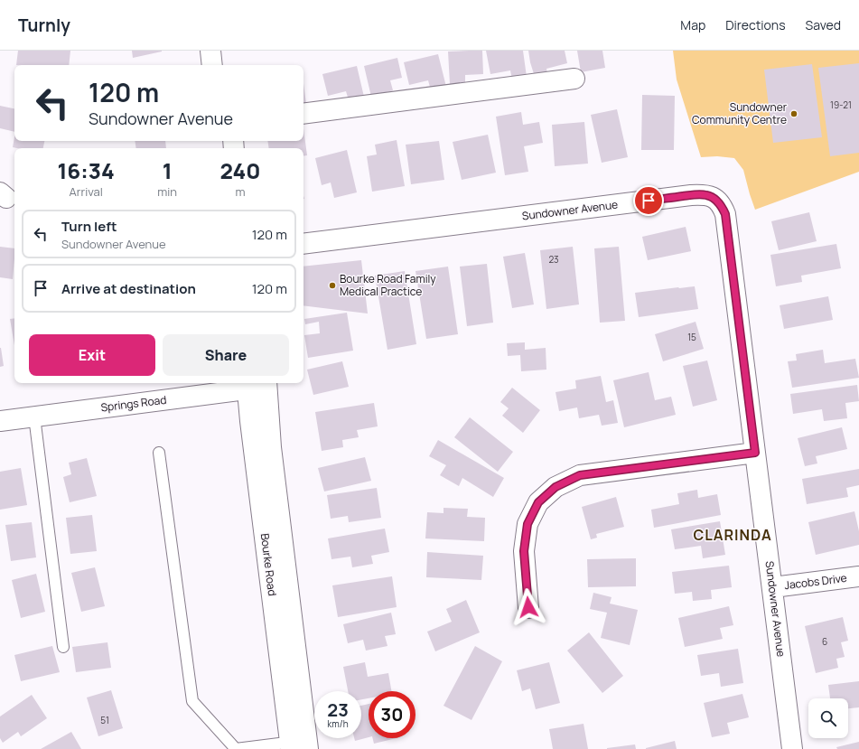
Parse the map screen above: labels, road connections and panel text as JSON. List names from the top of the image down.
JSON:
{
  "streets": {
    "street": [
      "Sundowner Avenue",
      "Springs Road",
      "Bourke Road",
      "Jacobs Drive"
    ]
  },
  "crossings": [
    ["Sundowner Avenue", "Jacobs Drive"],
    ["Springs Road", "Bourke Road"]
  ],
  "districts": ["CLARINDA"],
  "places": ["Sundowner Community Centre", "Bourke Road Family Medical Practice"],
  "house_numbers": [
    "19-21",
    "23",
    "15",
    "6",
    "51"
  ],
  "page": {
    "header": "Turnly",
    "nav": ["Map", "Directions", "Saved"],
    "turn": ["120 m", "Sundowner Avenue"],
    "eta": [
      "16:34",
      "Arrival",
      "1",
      "min",
      "240",
      "m"
    ],
    "list": [
      {
        "name": "Turn left",
        "note": "Sundowner Avenue",
        "value": "120 m"
      },
      {
        "name": "Arrive at destination",
        "value": "120 m"
      }
    ],
    "buttons": ["Exit", "Share"],
    "speed": "23 km/h",
    "limit": "30"
  }
}
